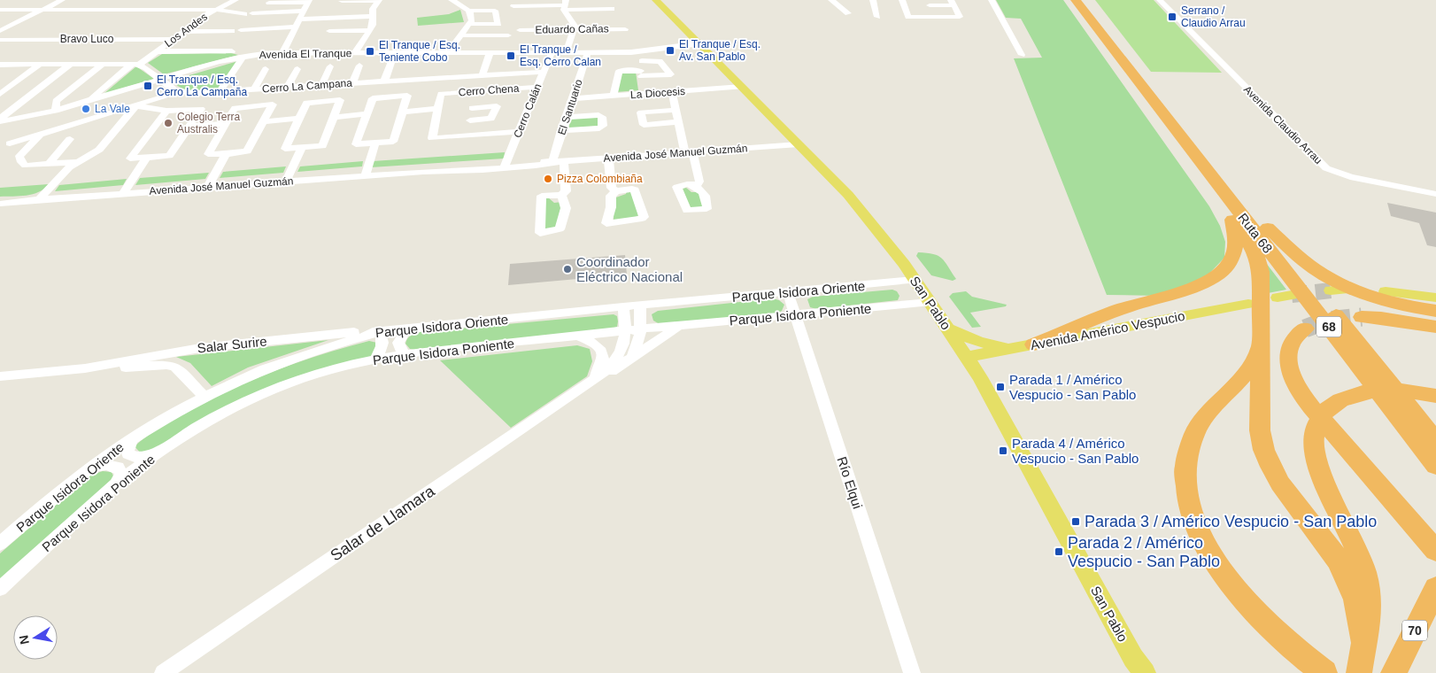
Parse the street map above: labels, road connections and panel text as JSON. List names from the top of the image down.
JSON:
{
  "streets": {
    "highway": ["Ruta 68", "68", "70"],
    "main road": ["San Pablo", "Avenida Américo Vespucio"],
    "street": [
      "Eduardo Cañas",
      "Los Andes",
      "Bravo Luco",
      "Avenida El Tranque",
      "Cerro La Campana",
      "Cerro Chena",
      "La Diocesis",
      "El Santuario",
      "Cerro Calán",
      "Avenida Claudio Arrau",
      "Avenida José Manuel Guzmán",
      "Parque Isidora Oriente",
      "Parque Isidora Poniente",
      "Salar Surire",
      "Río Elqui",
      "Salar de Llamara"
    ]
  },
  "crossings": [
    ["Los Andes", "Bravo Luco"],
    ["Los Andes", "Avenida El Tranque"],
    ["Avenida El Tranque", "El Santuario"],
    ["Avenida El Tranque", "Cerro Calán"],
    ["Avenida El Tranque", "San Pablo"],
    ["Cerro La Campana", "Cerro Calán"],
    ["Cerro Chena", "Cerro Calán"],
    ["La Diocesis", "El Santuario"],
    ["La Diocesis", "San Pablo"],
    ["El Santuario", "Avenida José Manuel Guzmán"],
    ["Cerro Calán", "Avenida José Manuel Guzmán"],
    ["Avenida José Manuel Guzmán", "San Pablo"],
    ["Parque Isidora Oriente", "San Pablo"],
    ["Parque Isidora Oriente", "Salar Surire"],
    ["Parque Isidora Oriente", "Río Elqui"],
    ["Parque Isidora Oriente", "Salar de Llamara"],
    ["San Pablo", "Parque Isidora Poniente"],
    ["San Pablo", "Avenida Américo Vespucio"],
    ["Parque Isidora Poniente", "Río Elqui"],
    ["Parque Isidora Poniente", "Salar de Llamara"]
  ],
  "places": {
    "transit": [
      "Serrano / Claudio Arrau",
      "El Tranque / Esq. Av. San Pablo",
      "El Tranque / Esq. Teniente Cobo",
      "El Tranque / Esq. Cerro Calan",
      "El Tranque / Esq. Cerro La Campaña",
      "Parada 1 / Américo Vespucio - San Pablo",
      "Parada 4 / Américo Vespucio - San Pablo",
      "Parada 3 / Américo Vespucio - San Pablo",
      "Parada 2 / Américo Vespucio - San Pablo"
    ],
    "other": [
      "La Vale",
      "Colegio Terra Australis",
      "Pizza Colombiaña",
      "Coordinador Eléctrico Nacional"
    ]
  },
  "north": "left"
}
